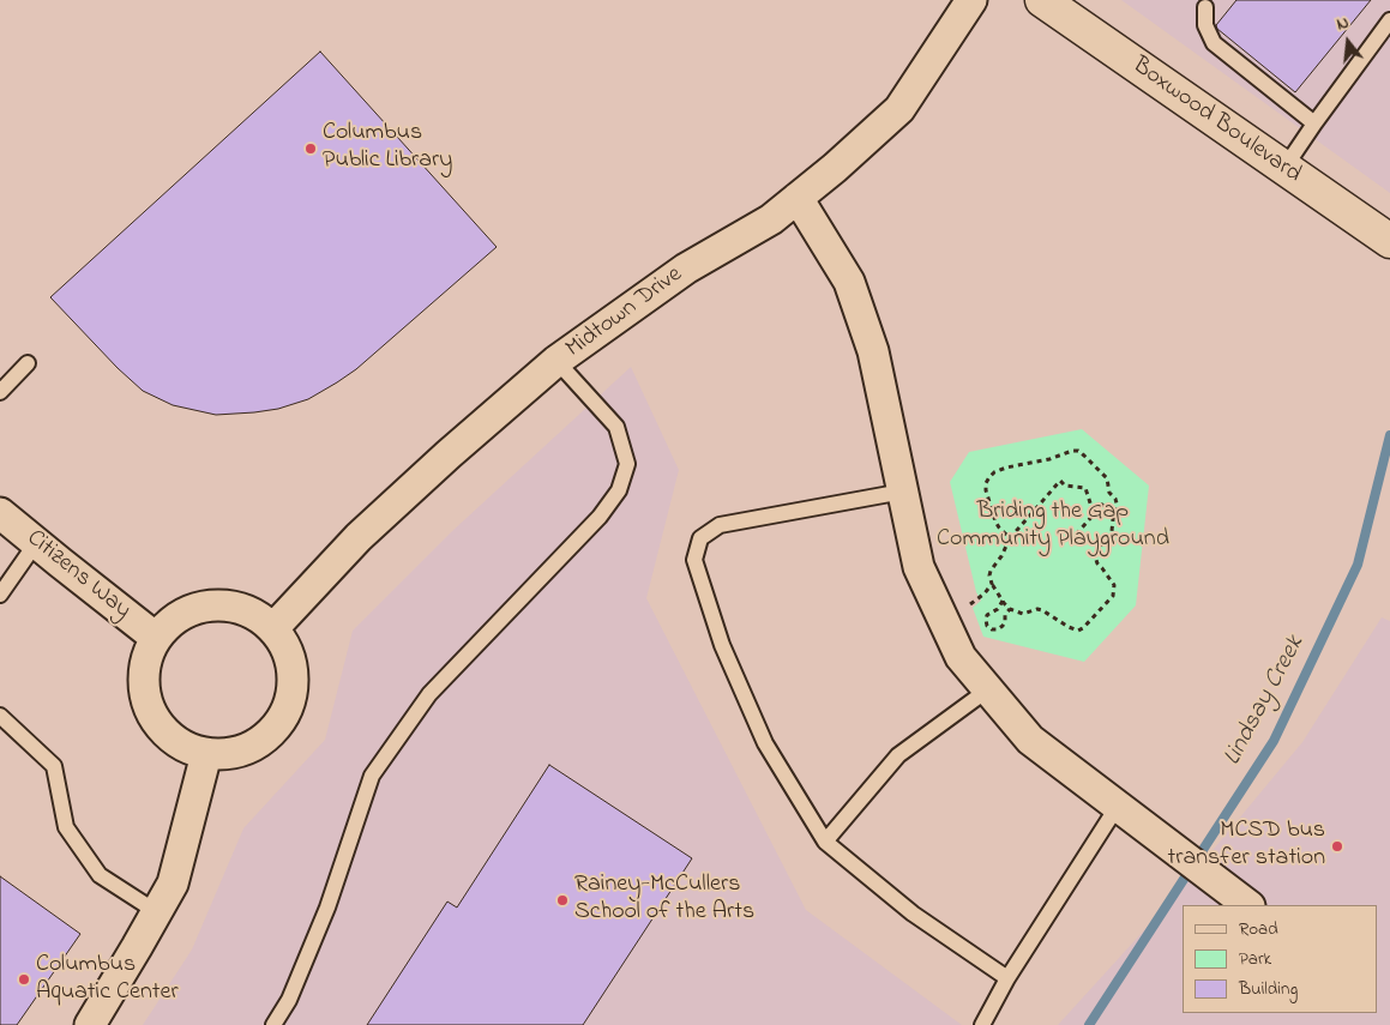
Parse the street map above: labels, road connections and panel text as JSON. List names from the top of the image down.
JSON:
{
  "streets": {
    "street": ["Boxwood Boulevard", "Midtown Drive", "Citizens Way"]
  },
  "crossings": [
    ["Midtown Drive", "Citizens Way"]
  ],
  "water": ["Lindsay Creek"],
  "parks": ["Briding the Gap Community Playground"],
  "places": [
    "Columbus Public Library",
    "MCSD bus transfer station",
    "Rainey-McCullers School of the Arts",
    "Columbus Aquatic Center"
  ],
  "legend": ["Road", "Park", "Building"],
  "north": "top"
}
